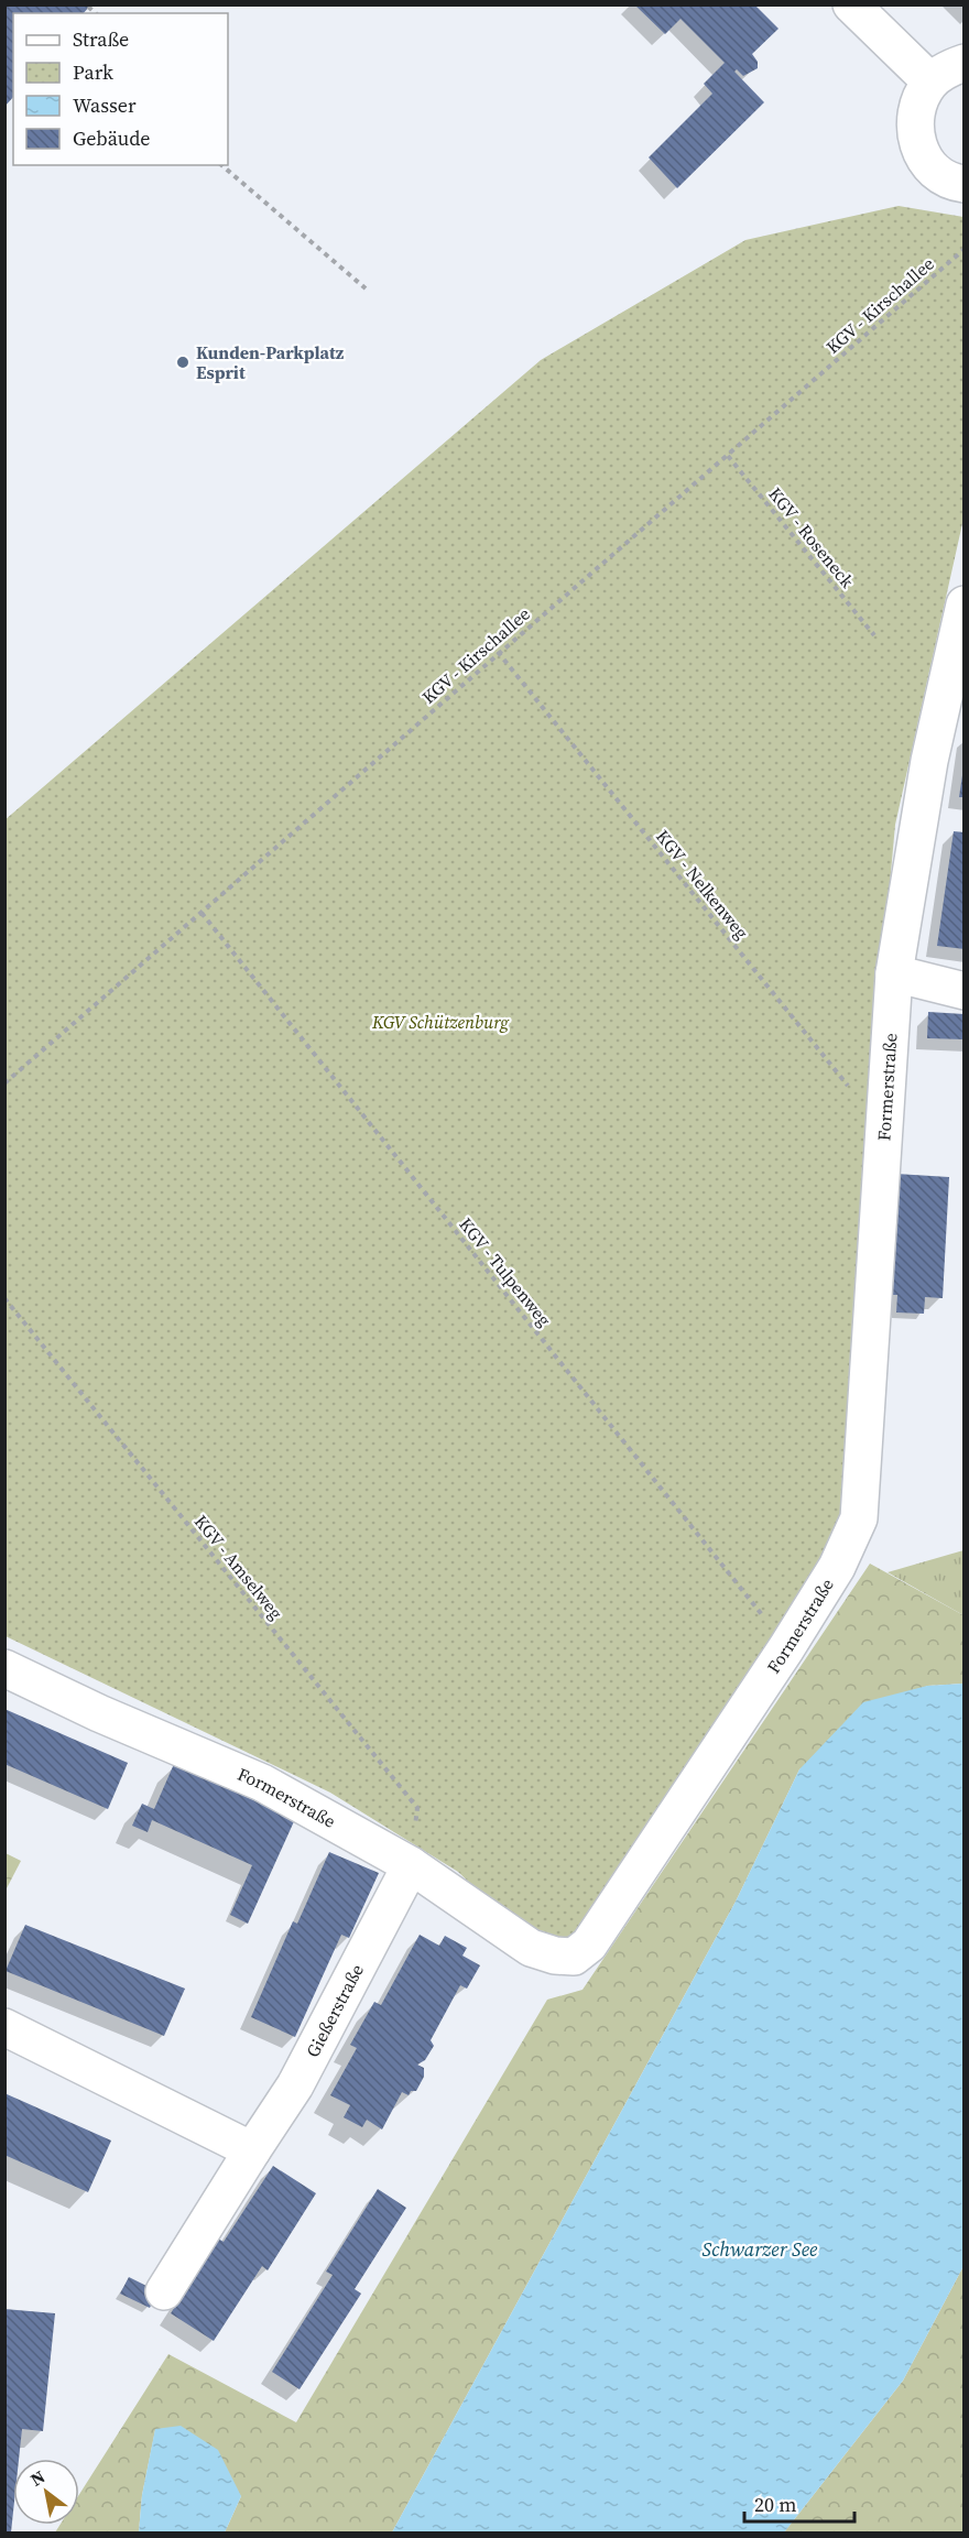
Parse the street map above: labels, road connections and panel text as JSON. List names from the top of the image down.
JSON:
{
  "streets": {
    "street": ["Formerstraße", "Gießerstraße"],
    "path": [
      "KGV - Kirschallee",
      "KGV - Roseneck",
      "KGV - Nelkenweg",
      "KGV - Tulpenweg",
      "KGV - Amselweg"
    ]
  },
  "crossings": [
    ["KGV - Kirschallee", "KGV - Roseneck"],
    ["KGV - Kirschallee", "KGV - Nelkenweg"],
    ["KGV - Kirschallee", "KGV - Tulpenweg"],
    ["KGV - Nelkenweg", "Formerstraße"],
    ["Formerstraße", "KGV - Tulpenweg"],
    ["Formerstraße", "KGV - Amselweg"],
    ["Formerstraße", "Gießerstraße"],
    ["KGV - Amselweg", "Gießerstraße"]
  ],
  "water": ["Schwarzer See"],
  "parks": ["KGV Schützenburg"],
  "places": ["Kunden-Parkplatz Esprit"],
  "legend": [
    "Straße",
    "Park",
    "Wasser",
    "Gebäude"
  ],
  "scale_bar": "20 m",
  "north": "top left"
}
